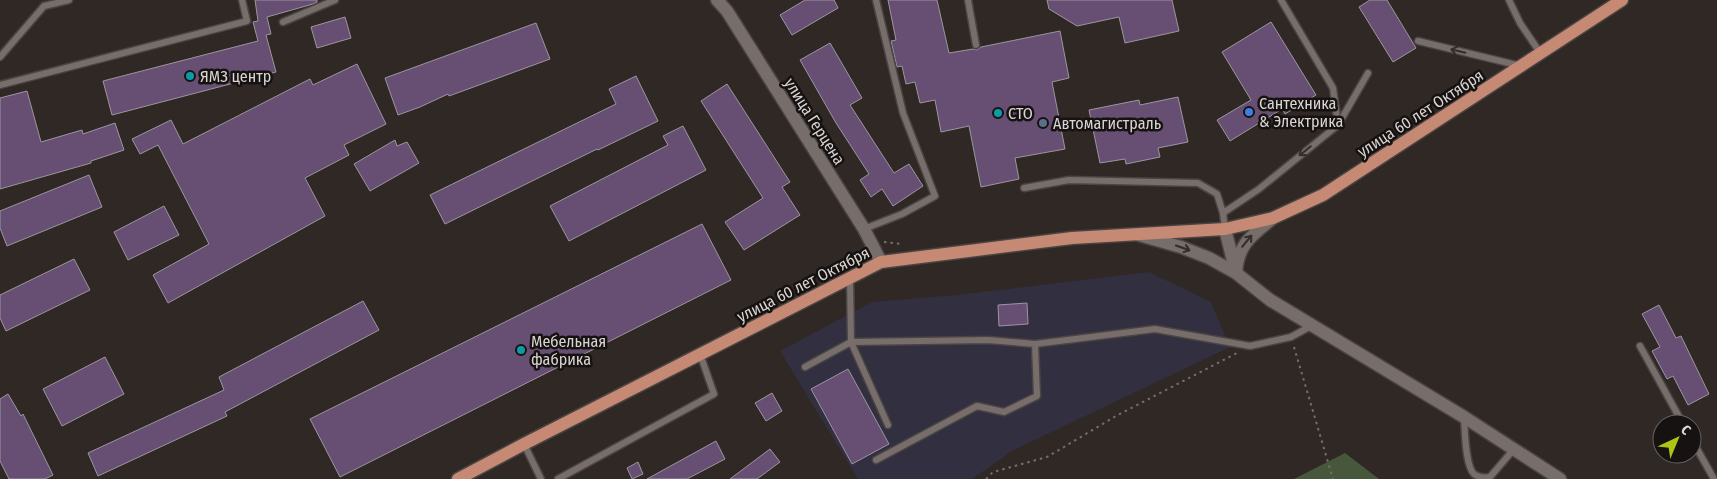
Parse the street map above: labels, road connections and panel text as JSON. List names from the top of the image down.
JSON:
{
  "streets": {
    "main road": ["улица 60 лет Октября"],
    "street": ["улица Герцена"]
  },
  "crossings": [
    ["улица 60 лет Октября", "улица Герцена"]
  ],
  "places": [
    "ЯМЗ центр",
    "Сантехника & Электрика",
    "СТО",
    "Автомагистраль",
    "Мебельная фабрика"
  ],
  "north": "top right"
}
